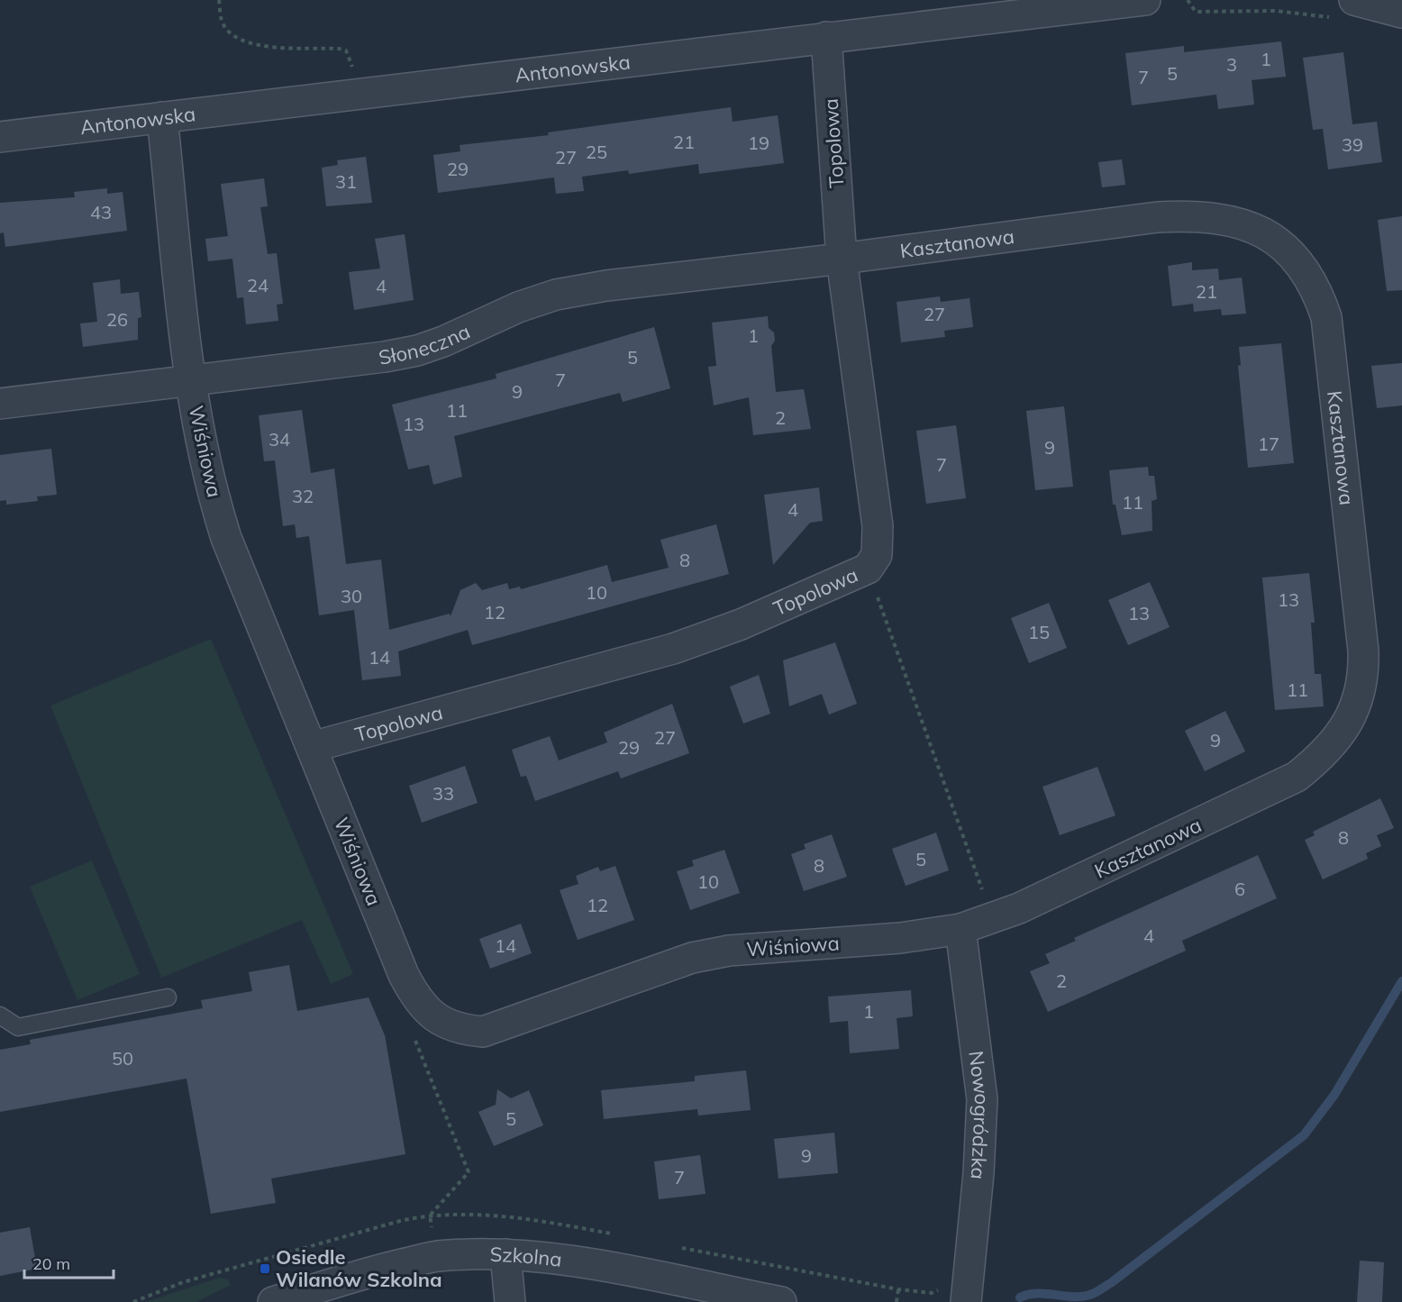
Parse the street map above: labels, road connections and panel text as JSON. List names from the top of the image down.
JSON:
{
  "streets": {
    "street": [
      "Antonowska",
      "Topolowa",
      "Kasztanowa",
      "Słoneczna",
      "Wiśniowa",
      "Nowogródzka",
      "Szkolna"
    ]
  },
  "crossings": [
    ["Antonowska", "Topolowa"],
    ["Antonowska", "Wiśniowa"],
    ["Topolowa", "Kasztanowa"],
    ["Topolowa", "Słoneczna"],
    ["Topolowa", "Wiśniowa"],
    ["Kasztanowa", "Słoneczna"],
    ["Kasztanowa", "Wiśniowa"],
    ["Słoneczna", "Wiśniowa"],
    ["Wiśniowa", "Nowogródzka"]
  ],
  "places": {
    "transit": ["Osiedle Wilanów Szkolna"]
  },
  "house_numbers": [
    "1",
    "3",
    "5",
    "7",
    "21",
    "19",
    "39",
    "25",
    "27",
    "29",
    "31",
    "43",
    "24",
    "4",
    "21",
    "27",
    "26",
    "1",
    "5",
    "7",
    "9",
    "11",
    "2",
    "13",
    "34",
    "17",
    "9",
    "7",
    "32",
    "11",
    "4",
    "8",
    "10",
    "30",
    "13",
    "12",
    "13",
    "15",
    "14",
    "11",
    "27",
    "9",
    "29",
    "33",
    "8",
    "5",
    "8",
    "10",
    "6",
    "12",
    "4",
    "14",
    "2",
    "1",
    "50",
    "5",
    "9",
    "7"
  ],
  "scale_bar": "20 m"
}
